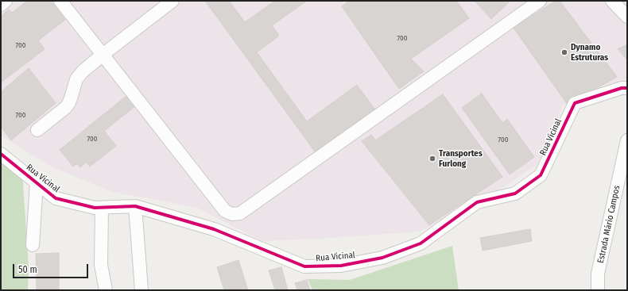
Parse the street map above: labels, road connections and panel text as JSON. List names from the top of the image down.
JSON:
{
  "streets": {
    "street": ["Rua Vicinal", "Estrada Mário Campos"]
  },
  "places": ["Dynamo Estruturas", "Transportes Furlong"],
  "house_numbers": [
    "700",
    "700",
    "700",
    "700",
    "700"
  ],
  "scale_bar": "50 m"
}
